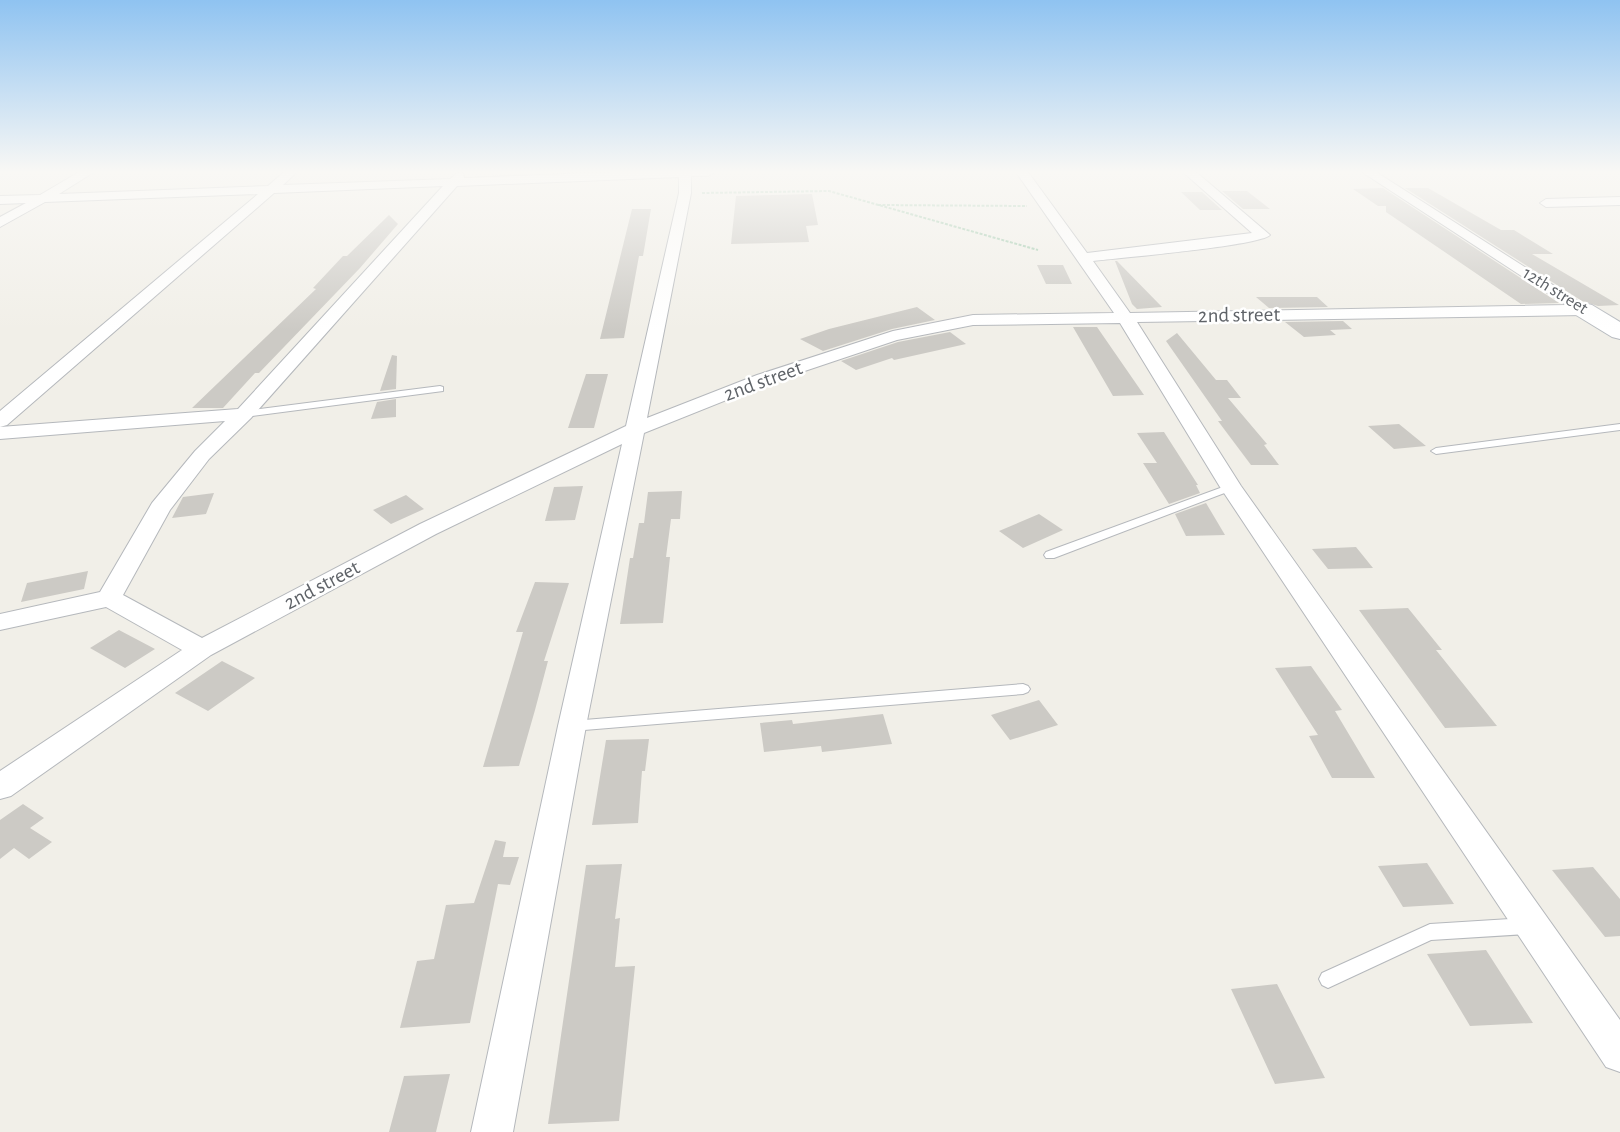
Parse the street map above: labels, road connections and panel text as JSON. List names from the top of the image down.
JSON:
{
  "streets": {
    "street": ["12th street", "2nd street"]
  },
  "crossings": [
    ["12th street", "2nd street"]
  ]
}
